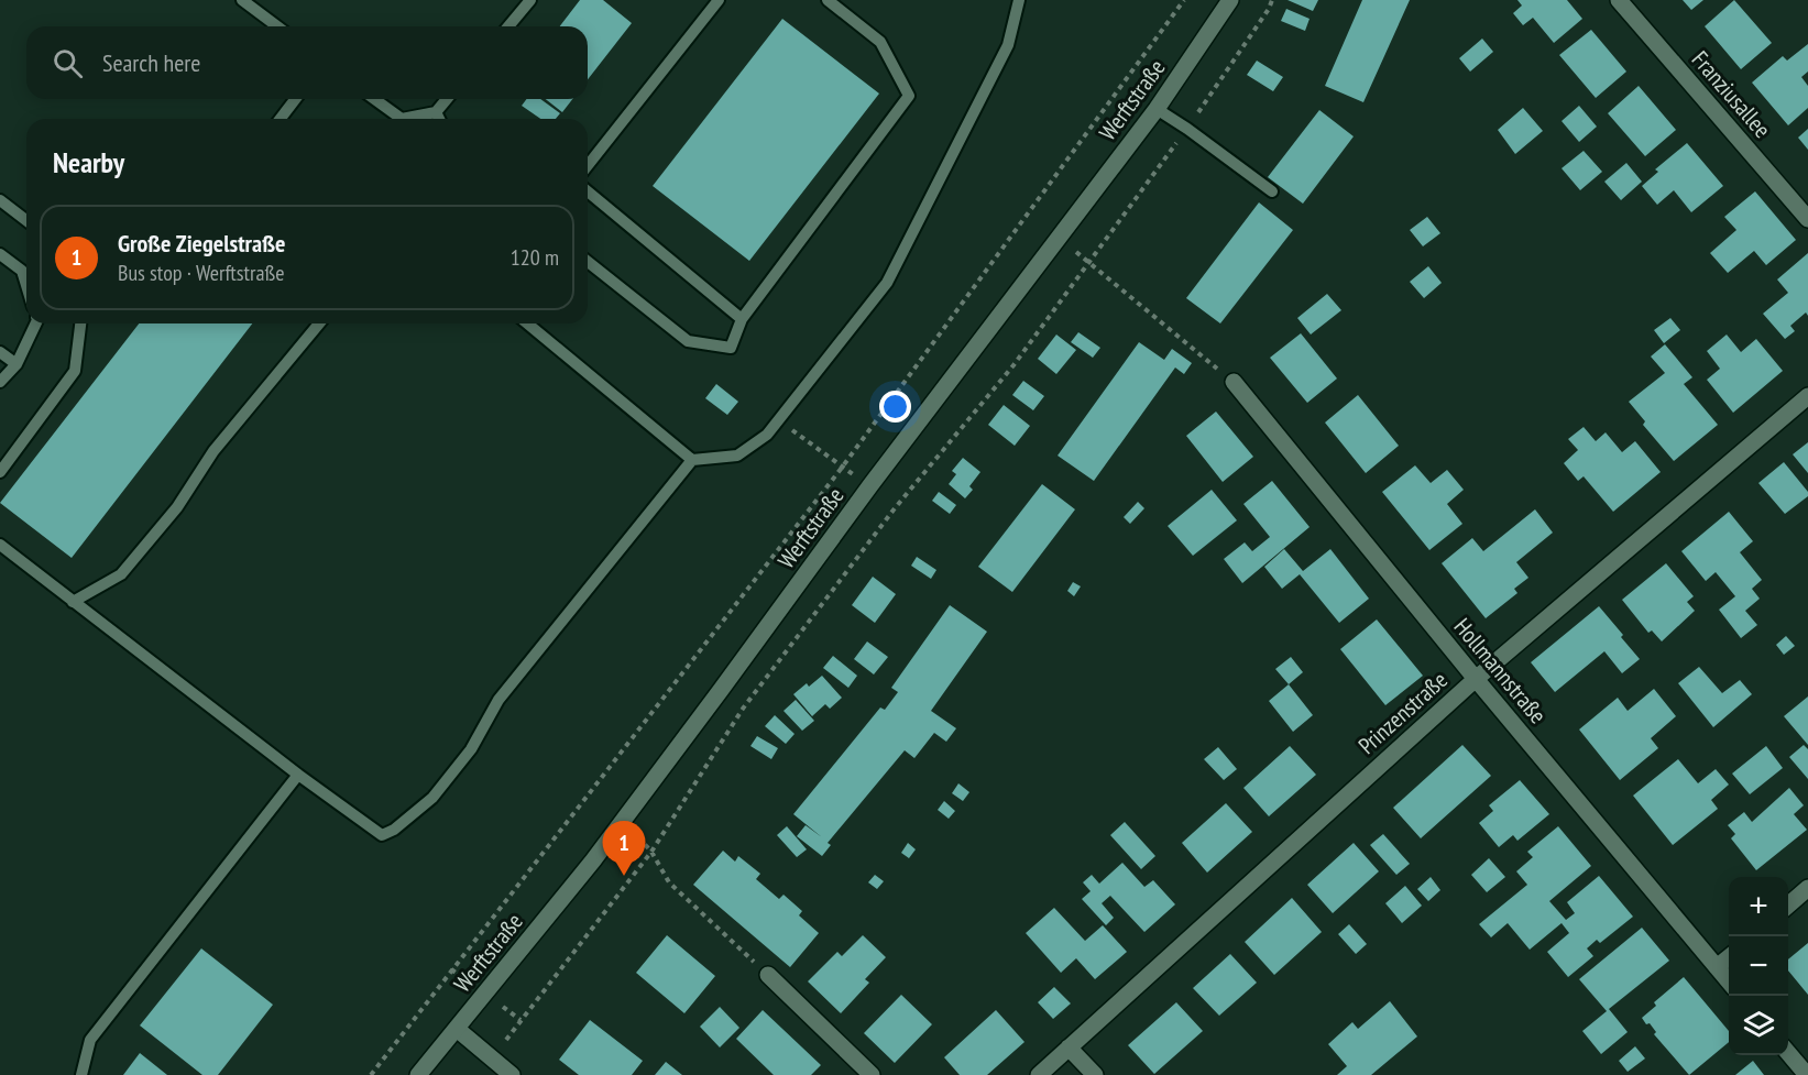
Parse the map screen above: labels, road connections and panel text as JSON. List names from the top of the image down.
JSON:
{
  "streets": {
    "street": [
      "Franziusallee",
      "Werftstraße",
      "Hollmannstraße",
      "Prinzenstraße"
    ]
  },
  "crossings": [
    ["Hollmannstraße", "Prinzenstraße"]
  ],
  "page": {
    "search": "Search here",
    "heading": "Nearby",
    "list": [
      {
        "mark": "1",
        "name": "Große Ziegelstraße",
        "note": "Bus stop · Werftstraße",
        "value": "120 m"
      }
    ],
    "pins": "1",
    "map_buttons": ["+", "−"]
  }
}
